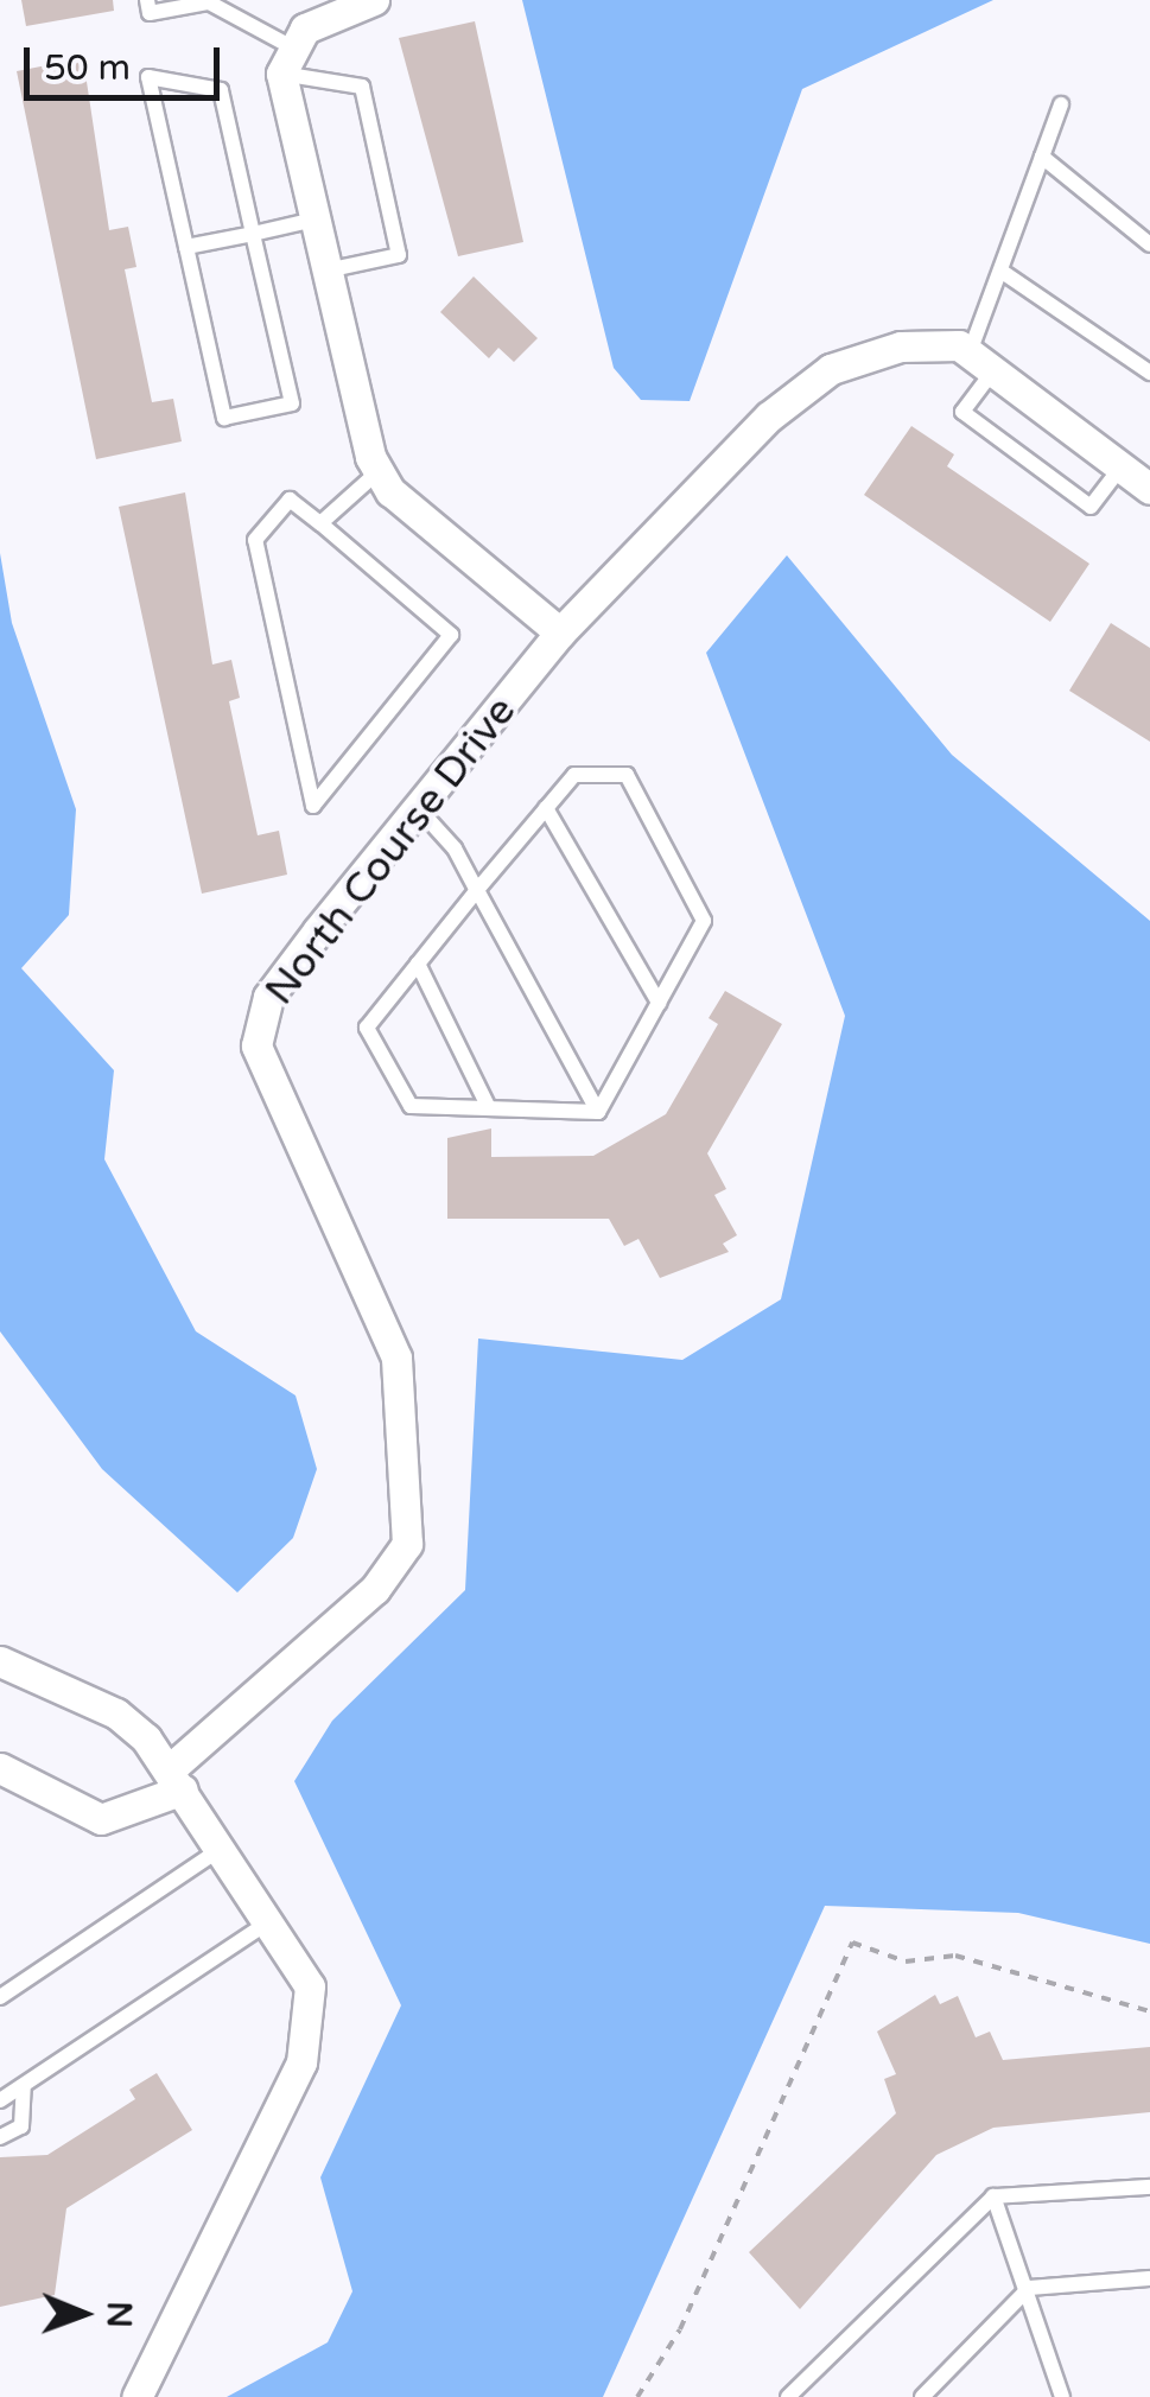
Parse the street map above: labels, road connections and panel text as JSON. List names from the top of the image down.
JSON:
{
  "streets": {
    "street": ["North Course Drive"]
  },
  "scale_bar": "50 m",
  "north": "right"
}
